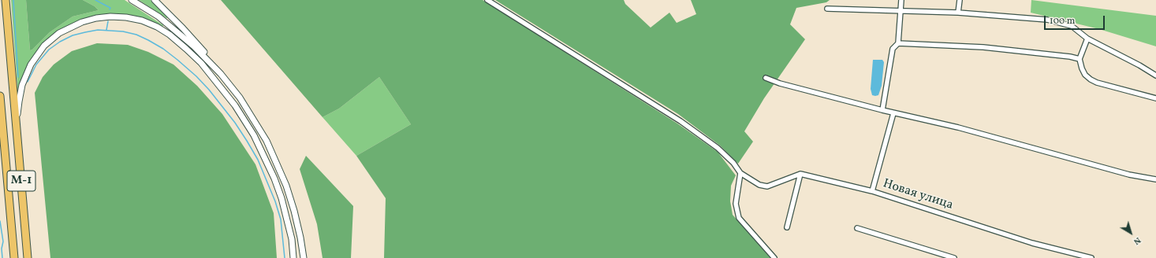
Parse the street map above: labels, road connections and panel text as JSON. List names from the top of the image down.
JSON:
{
  "streets": {
    "highway": ["М-1"],
    "street": ["Новая улица"]
  },
  "scale_bar": "100 m",
  "north": "bottom right"
}
